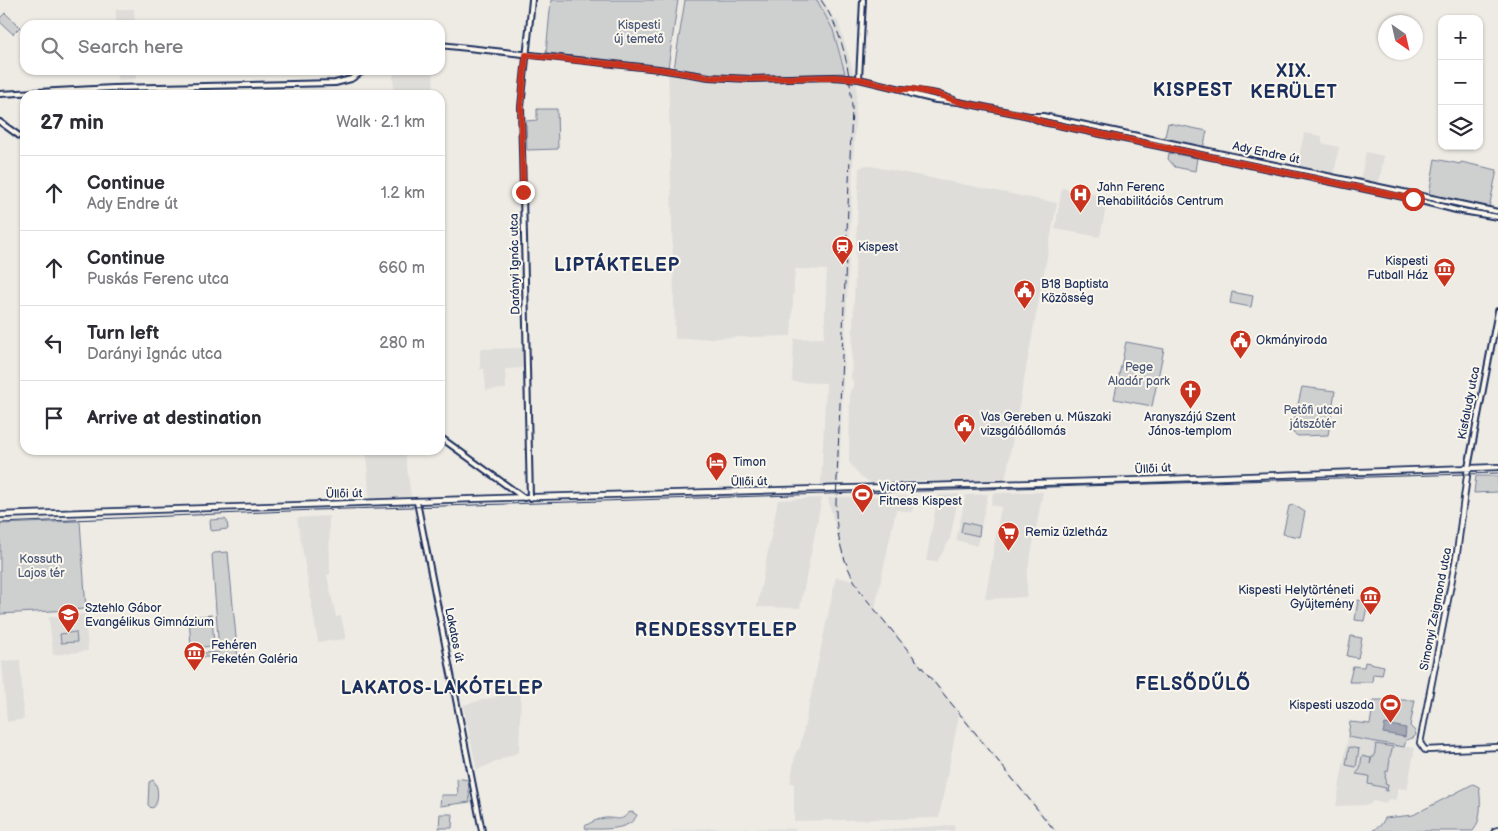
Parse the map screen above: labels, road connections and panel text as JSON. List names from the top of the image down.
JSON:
{
  "streets": {
    "main road": ["Üllői út", "Simonyi Zsigmond utca"],
    "street": [
      "Ady Endre út",
      "Darányi Ignác utca",
      "Kisfaludy utca",
      "Lakatos út"
    ]
  },
  "crossings": [
    ["Ady Endre út", "Darányi Ignác utca"],
    ["Darányi Ignác utca", "Üllői út"],
    ["Kisfaludy utca", "Üllői út"],
    ["Kisfaludy utca", "Simonyi Zsigmond utca"],
    ["Üllői út", "Simonyi Zsigmond utca"],
    ["Üllői út", "Lakatos út"]
  ],
  "districts": [
    "XIX. KERÜLET",
    "KISPEST",
    "LIPTÁKTELEP",
    "RENDESSYTELEP",
    "FELSŐDŰLŐ",
    "LAKATOS-LAKÓTELEP"
  ],
  "parks": [
    "Kispesti új temető",
    "Pege Aladár park",
    "Petőfi utcai játszótér",
    "Kossuth Lajos tér"
  ],
  "places": {
    "hospital": ["Jahn Ferenc Rehabilitációs Centrum"],
    "station": ["Kispest"],
    "museum": ["Kispesti Futball Ház", "Kispesti Helytörténeti Gyűjtemény", "Fehéren Feketén Galéria"],
    "public building": ["B18 Baptista Közösség", "Okmányiroda", "Vas Gereben u. Műszaki vizsgálóállomás"],
    "church": ["Aranyszájú Szent János-templom"],
    "hotel": ["Timon"],
    "sports": ["Victory Fitness Kispest", "Kispesti uszoda"],
    "supermarket": ["Remiz üzletház"],
    "school or university": ["Sztehlo Gábor Evangélikus Gimnázium"]
  },
  "north": "bottom right",
  "page": {
    "map_buttons": ["+", "−"],
    "search": "Search here",
    "heading": ["27 min", "Walk · 2.1 km"],
    "list": [
      ["Continue", "Ady Endre út", "1.2 km"],
      ["Continue", "Puskás Ferenc utca", "660 m"],
      ["Turn left", "Darányi Ignác utca", "280 m"],
      "Arrive at destination"
    ]
  }
}
